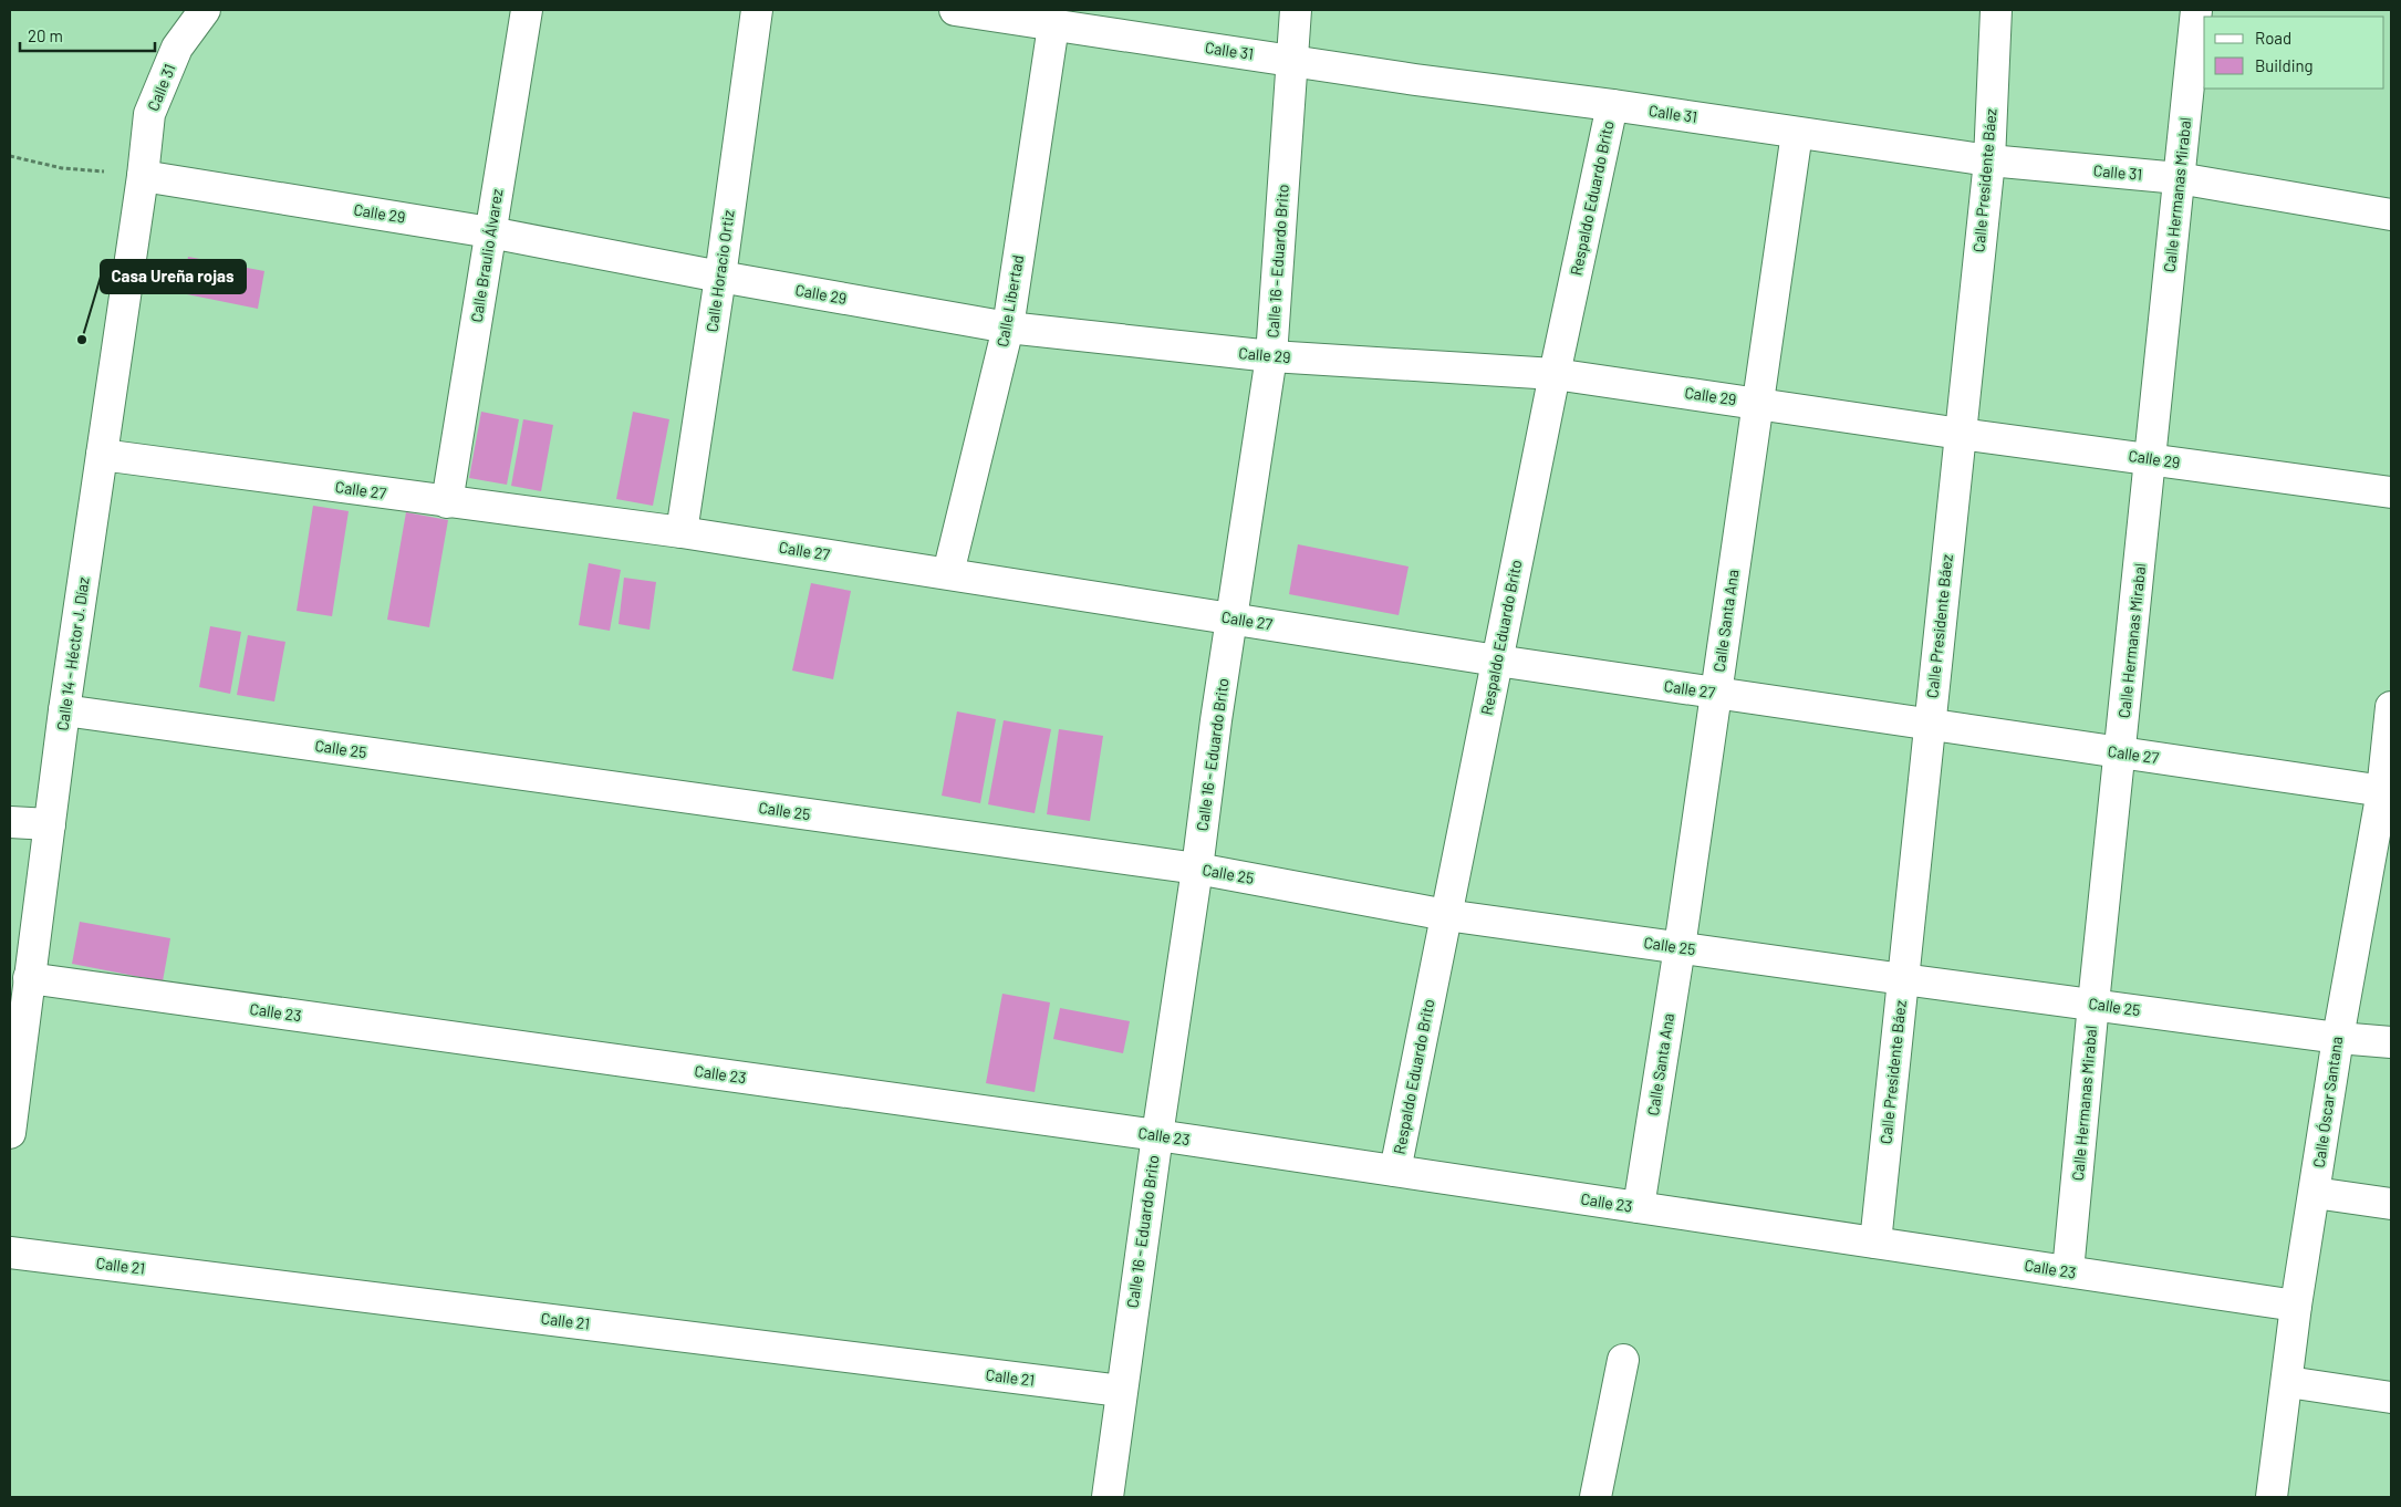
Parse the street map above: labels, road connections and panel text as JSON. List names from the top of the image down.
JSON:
{
  "streets": {
    "street": [
      "Calle 31",
      "Calle Presidente Báez",
      "Calle Hermanas Mirabal",
      "Respaldo Eduardo Brito",
      "Calle 29",
      "Calle Braulio Álvarez",
      "Calle 16 - Eduardo Brito",
      "Calle Horacio Ortiz",
      "Calle Libertad",
      "Calle 27",
      "Calle Santa Ana",
      "Calle 14 - Héctor J. Díaz",
      "Calle 25",
      "Calle 23",
      "Calle Óscar Santana",
      "Calle 21"
    ]
  },
  "crossings": [
    ["Calle 31", "Calle Presidente Báez"],
    ["Calle 31", "Calle Hermanas Mirabal"],
    ["Calle 31", "Respaldo Eduardo Brito"],
    ["Calle 31", "Calle 29"],
    ["Calle 31", "Calle 16 - Eduardo Brito"],
    ["Calle 31", "Calle Libertad"],
    ["Calle 31", "Calle Santa Ana"],
    ["Calle 31", "Calle 14 - Héctor J. Díaz"],
    ["Calle Presidente Báez", "Calle 29"],
    ["Calle Presidente Báez", "Calle 27"],
    ["Calle Presidente Báez", "Calle 25"],
    ["Calle Presidente Báez", "Calle 23"],
    ["Calle Hermanas Mirabal", "Calle 29"],
    ["Calle Hermanas Mirabal", "Calle 27"],
    ["Calle Hermanas Mirabal", "Calle 25"],
    ["Calle Hermanas Mirabal", "Calle 23"],
    ["Respaldo Eduardo Brito", "Calle 29"],
    ["Respaldo Eduardo Brito", "Calle 27"],
    ["Respaldo Eduardo Brito", "Calle 25"],
    ["Respaldo Eduardo Brito", "Calle 23"],
    ["Calle 29", "Calle Braulio Álvarez"],
    ["Calle 29", "Calle 16 - Eduardo Brito"],
    ["Calle 29", "Calle Horacio Ortiz"],
    ["Calle 29", "Calle Libertad"],
    ["Calle 29", "Calle Santa Ana"],
    ["Calle 29", "Calle 14 - Héctor J. Díaz"],
    ["Calle Braulio Álvarez", "Calle 27"],
    ["Calle 16 - Eduardo Brito", "Calle 27"],
    ["Calle 16 - Eduardo Brito", "Calle 25"],
    ["Calle 16 - Eduardo Brito", "Calle 23"],
    ["Calle 16 - Eduardo Brito", "Calle 21"],
    ["Calle Horacio Ortiz", "Calle 27"],
    ["Calle Libertad", "Calle 27"],
    ["Calle 27", "Calle Santa Ana"],
    ["Calle 27", "Calle 14 - Héctor J. Díaz"],
    ["Calle 27", "Calle Óscar Santana"],
    ["Calle Santa Ana", "Calle 25"],
    ["Calle Santa Ana", "Calle 23"],
    ["Calle 14 - Héctor J. Díaz", "Calle 25"],
    ["Calle 14 - Héctor J. Díaz", "Calle 23"],
    ["Calle 25", "Calle Óscar Santana"],
    ["Calle 23", "Calle Óscar Santana"]
  ],
  "places": ["Casa Ureña rojas"],
  "legend": ["Road", "Building"],
  "scale_bar": "20 m"
}
